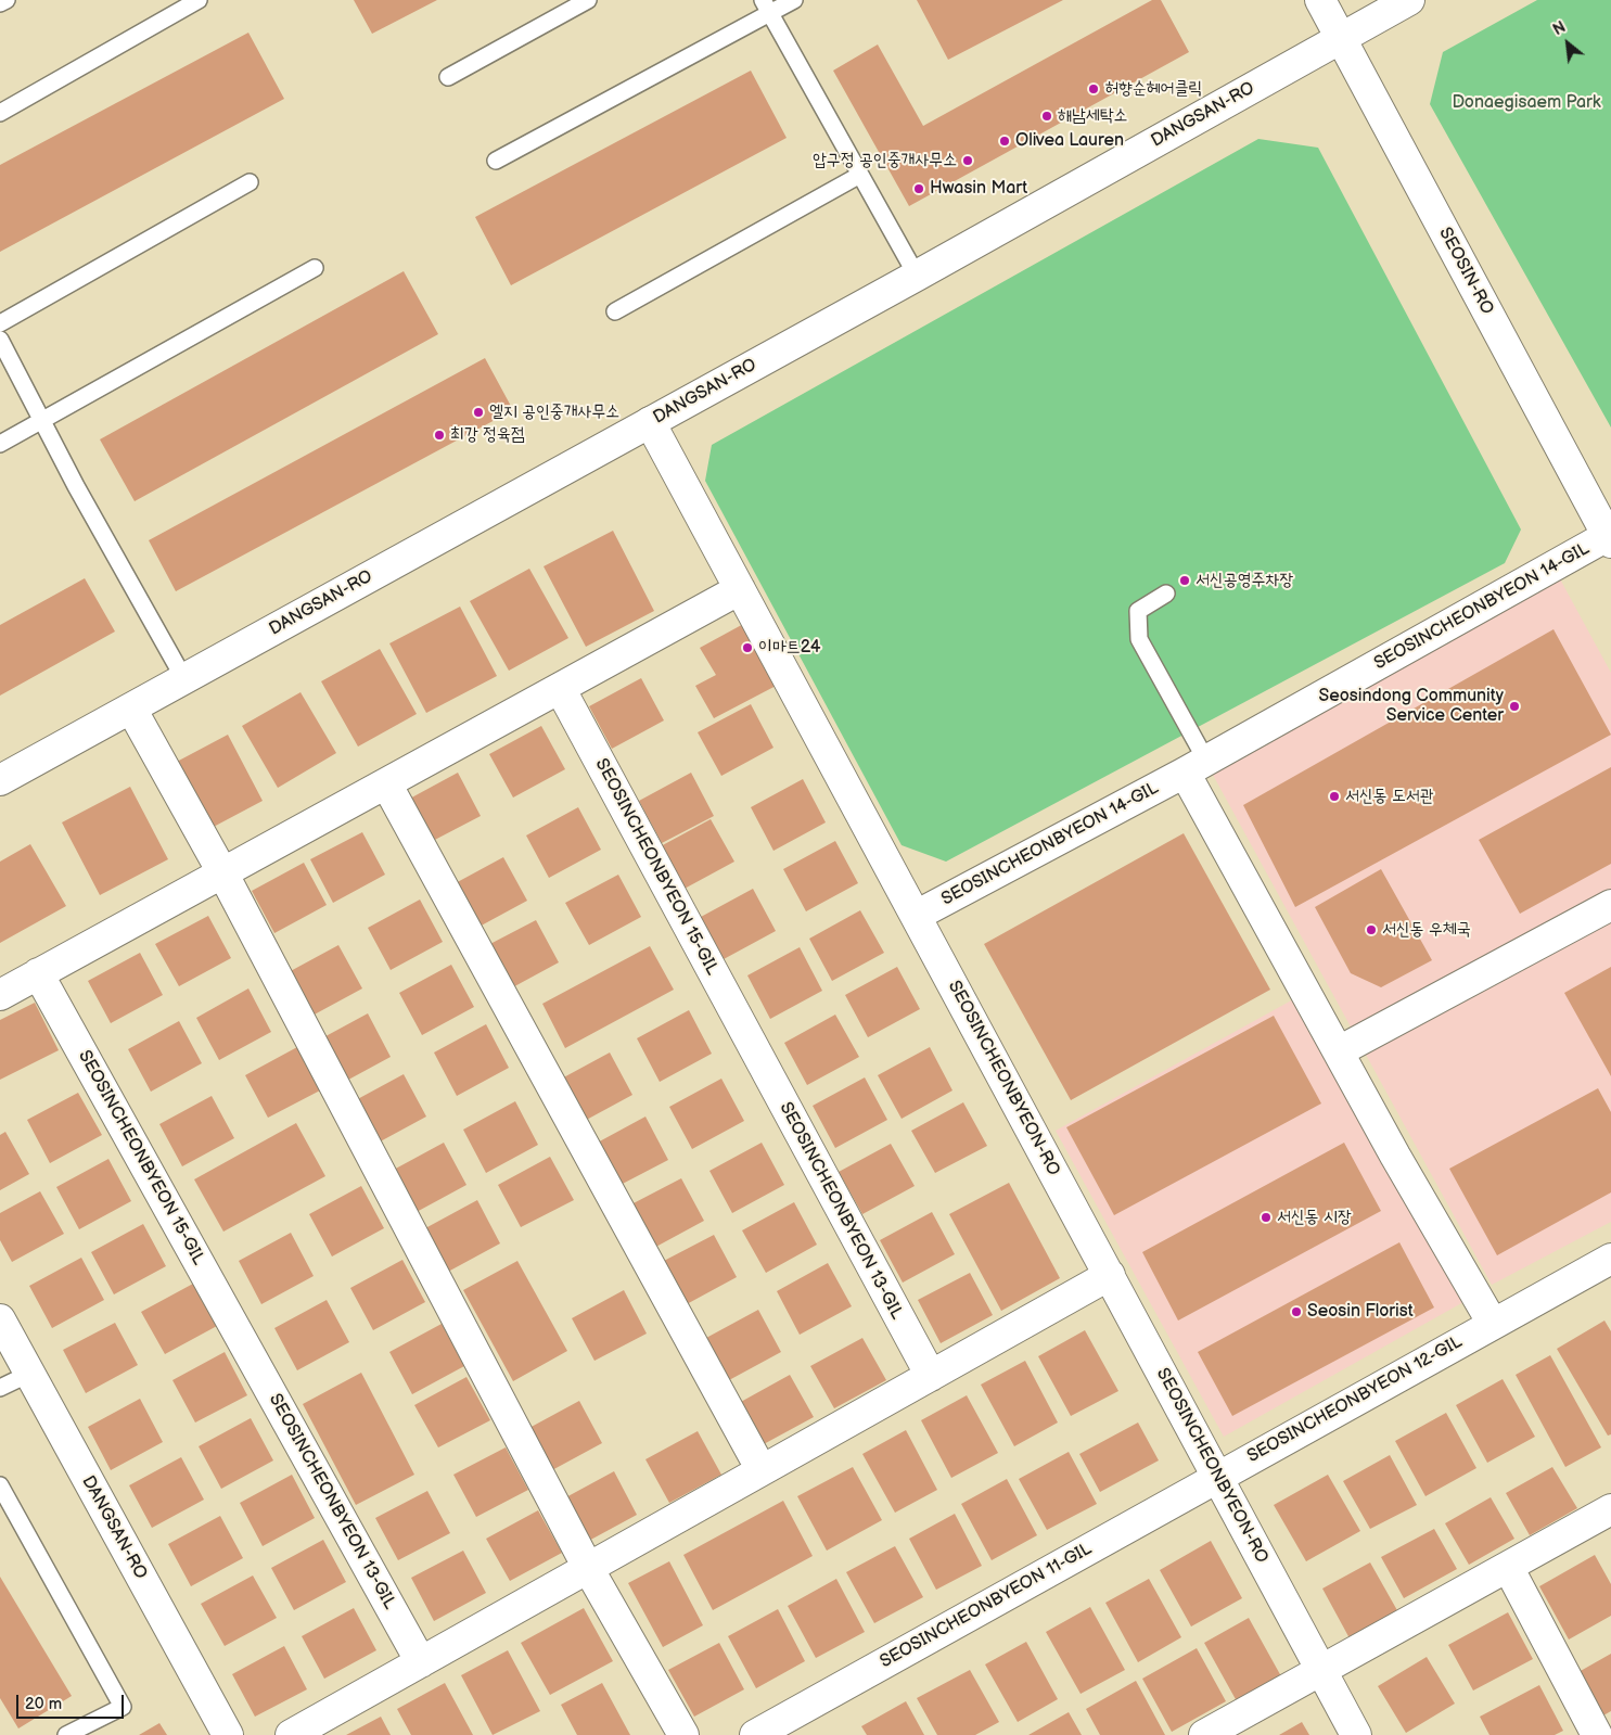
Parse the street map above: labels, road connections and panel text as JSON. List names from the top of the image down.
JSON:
{
  "streets": {
    "street": [
      "DANGSAN-RO",
      "SEOSIN-RO",
      "SEOSINCHEONBYEON 14-GIL",
      "SEOSINCHEONBYEON 15-GIL",
      "SEOSINCHEONBYEON-RO",
      "SEOSINCHEONBYEON 13-GIL",
      "SEOSINCHEONBYEON 12-GIL",
      "SEOSINCHEONBYEON 11-GIL"
    ]
  },
  "crossings": [
    ["DANGSAN-RO", "SEOSIN-RO"],
    ["DANGSAN-RO", "SEOSINCHEONBYEON-RO"],
    ["SEOSIN-RO", "SEOSINCHEONBYEON 14-GIL"],
    ["SEOSINCHEONBYEON 14-GIL", "SEOSINCHEONBYEON-RO"],
    ["SEOSINCHEONBYEON 15-GIL", "SEOSINCHEONBYEON 13-GIL"],
    ["SEOSINCHEONBYEON-RO", "SEOSINCHEONBYEON 12-GIL"],
    ["SEOSINCHEONBYEON-RO", "SEOSINCHEONBYEON 11-GIL"],
    ["SEOSINCHEONBYEON 12-GIL", "SEOSINCHEONBYEON 11-GIL"]
  ],
  "parks": ["Donaegisaem Park"],
  "places": [
    "허향순헤어클릭",
    "해남세탁소",
    "Olivea Lauren",
    "압구정 공인중개사무소",
    "Hwasin Mart",
    "엘지 공인중개사무소",
    "최강 정육점",
    "서신공영주차장",
    "이마트24",
    "Seosindong Community Service Center",
    "서신동 도서관",
    "서신동 우체국",
    "서신동 시장",
    "Seosin Florist"
  ],
  "scale_bar": "20 m",
  "north": "top left"
}
